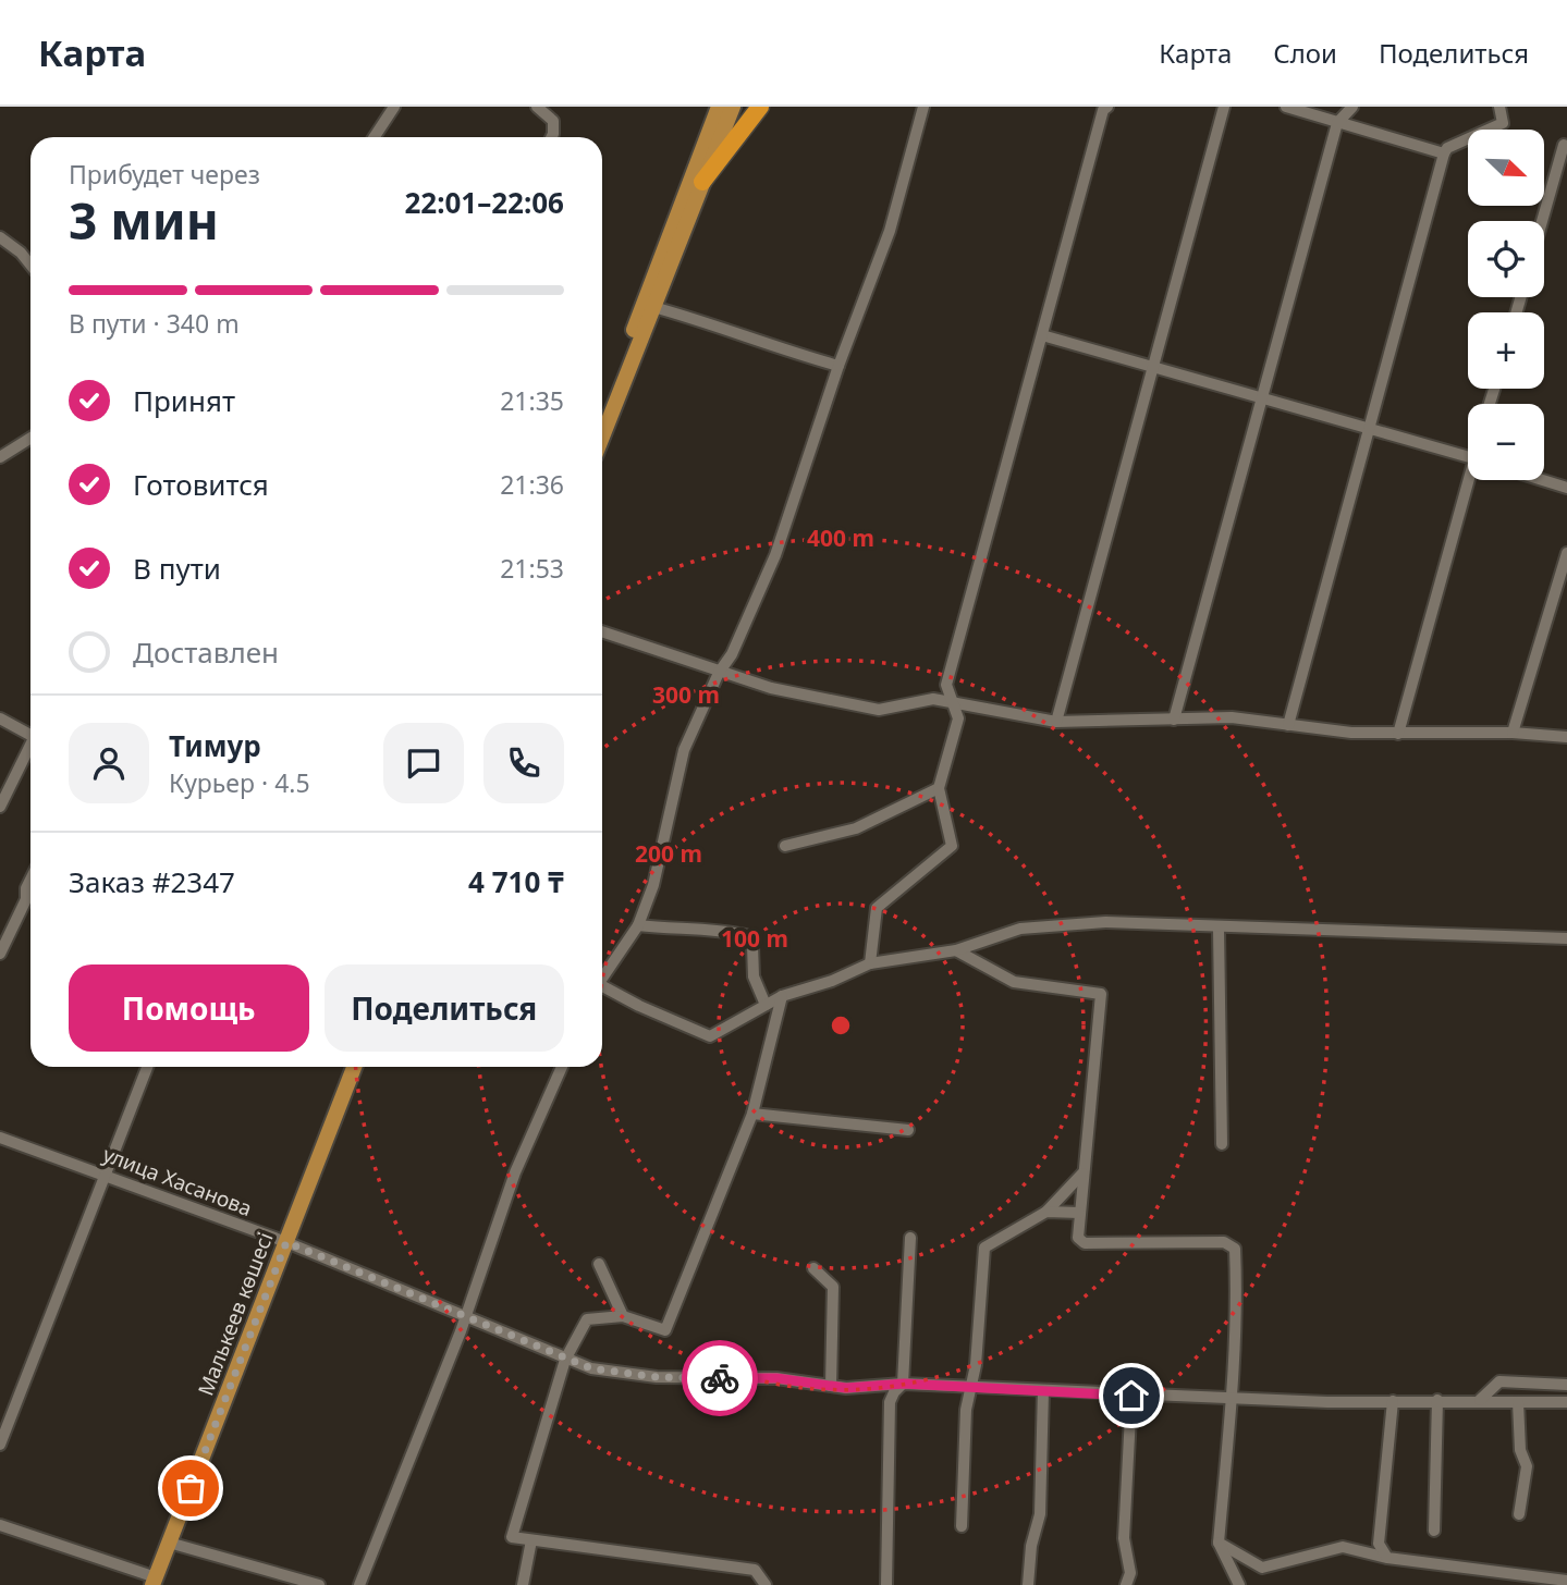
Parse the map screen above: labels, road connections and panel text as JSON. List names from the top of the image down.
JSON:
{
  "streets": {
    "main road": ["Малькеев көшесі"],
    "street": ["улица Хасанова"]
  },
  "crossings": [
    ["улица Хасанова", "Малькеев көшесі"]
  ],
  "north": "bottom right",
  "page": {
    "header": "Карта",
    "nav": ["Карта", "Слои", "Поделиться"],
    "map_buttons": ["+", "−"],
    "heading": ["3 мин", "Прибудет через", "22:01–22:06"],
    "panel": [
      "Тимур",
      "Курьер · 4.5",
      "Заказ #2347",
      "4 710 ₸"
    ],
    "bar": "В пути · 340 m",
    "list": [
      ["Принят", "21:35"],
      ["Готовится", "21:36"],
      ["В пути", "21:53"],
      "Доставлен"
    ],
    "buttons": ["Помощь", "Поделиться"]
  },
  "rings": [
    "400 m",
    "300 m",
    "200 m",
    "100 m"
  ]
}
